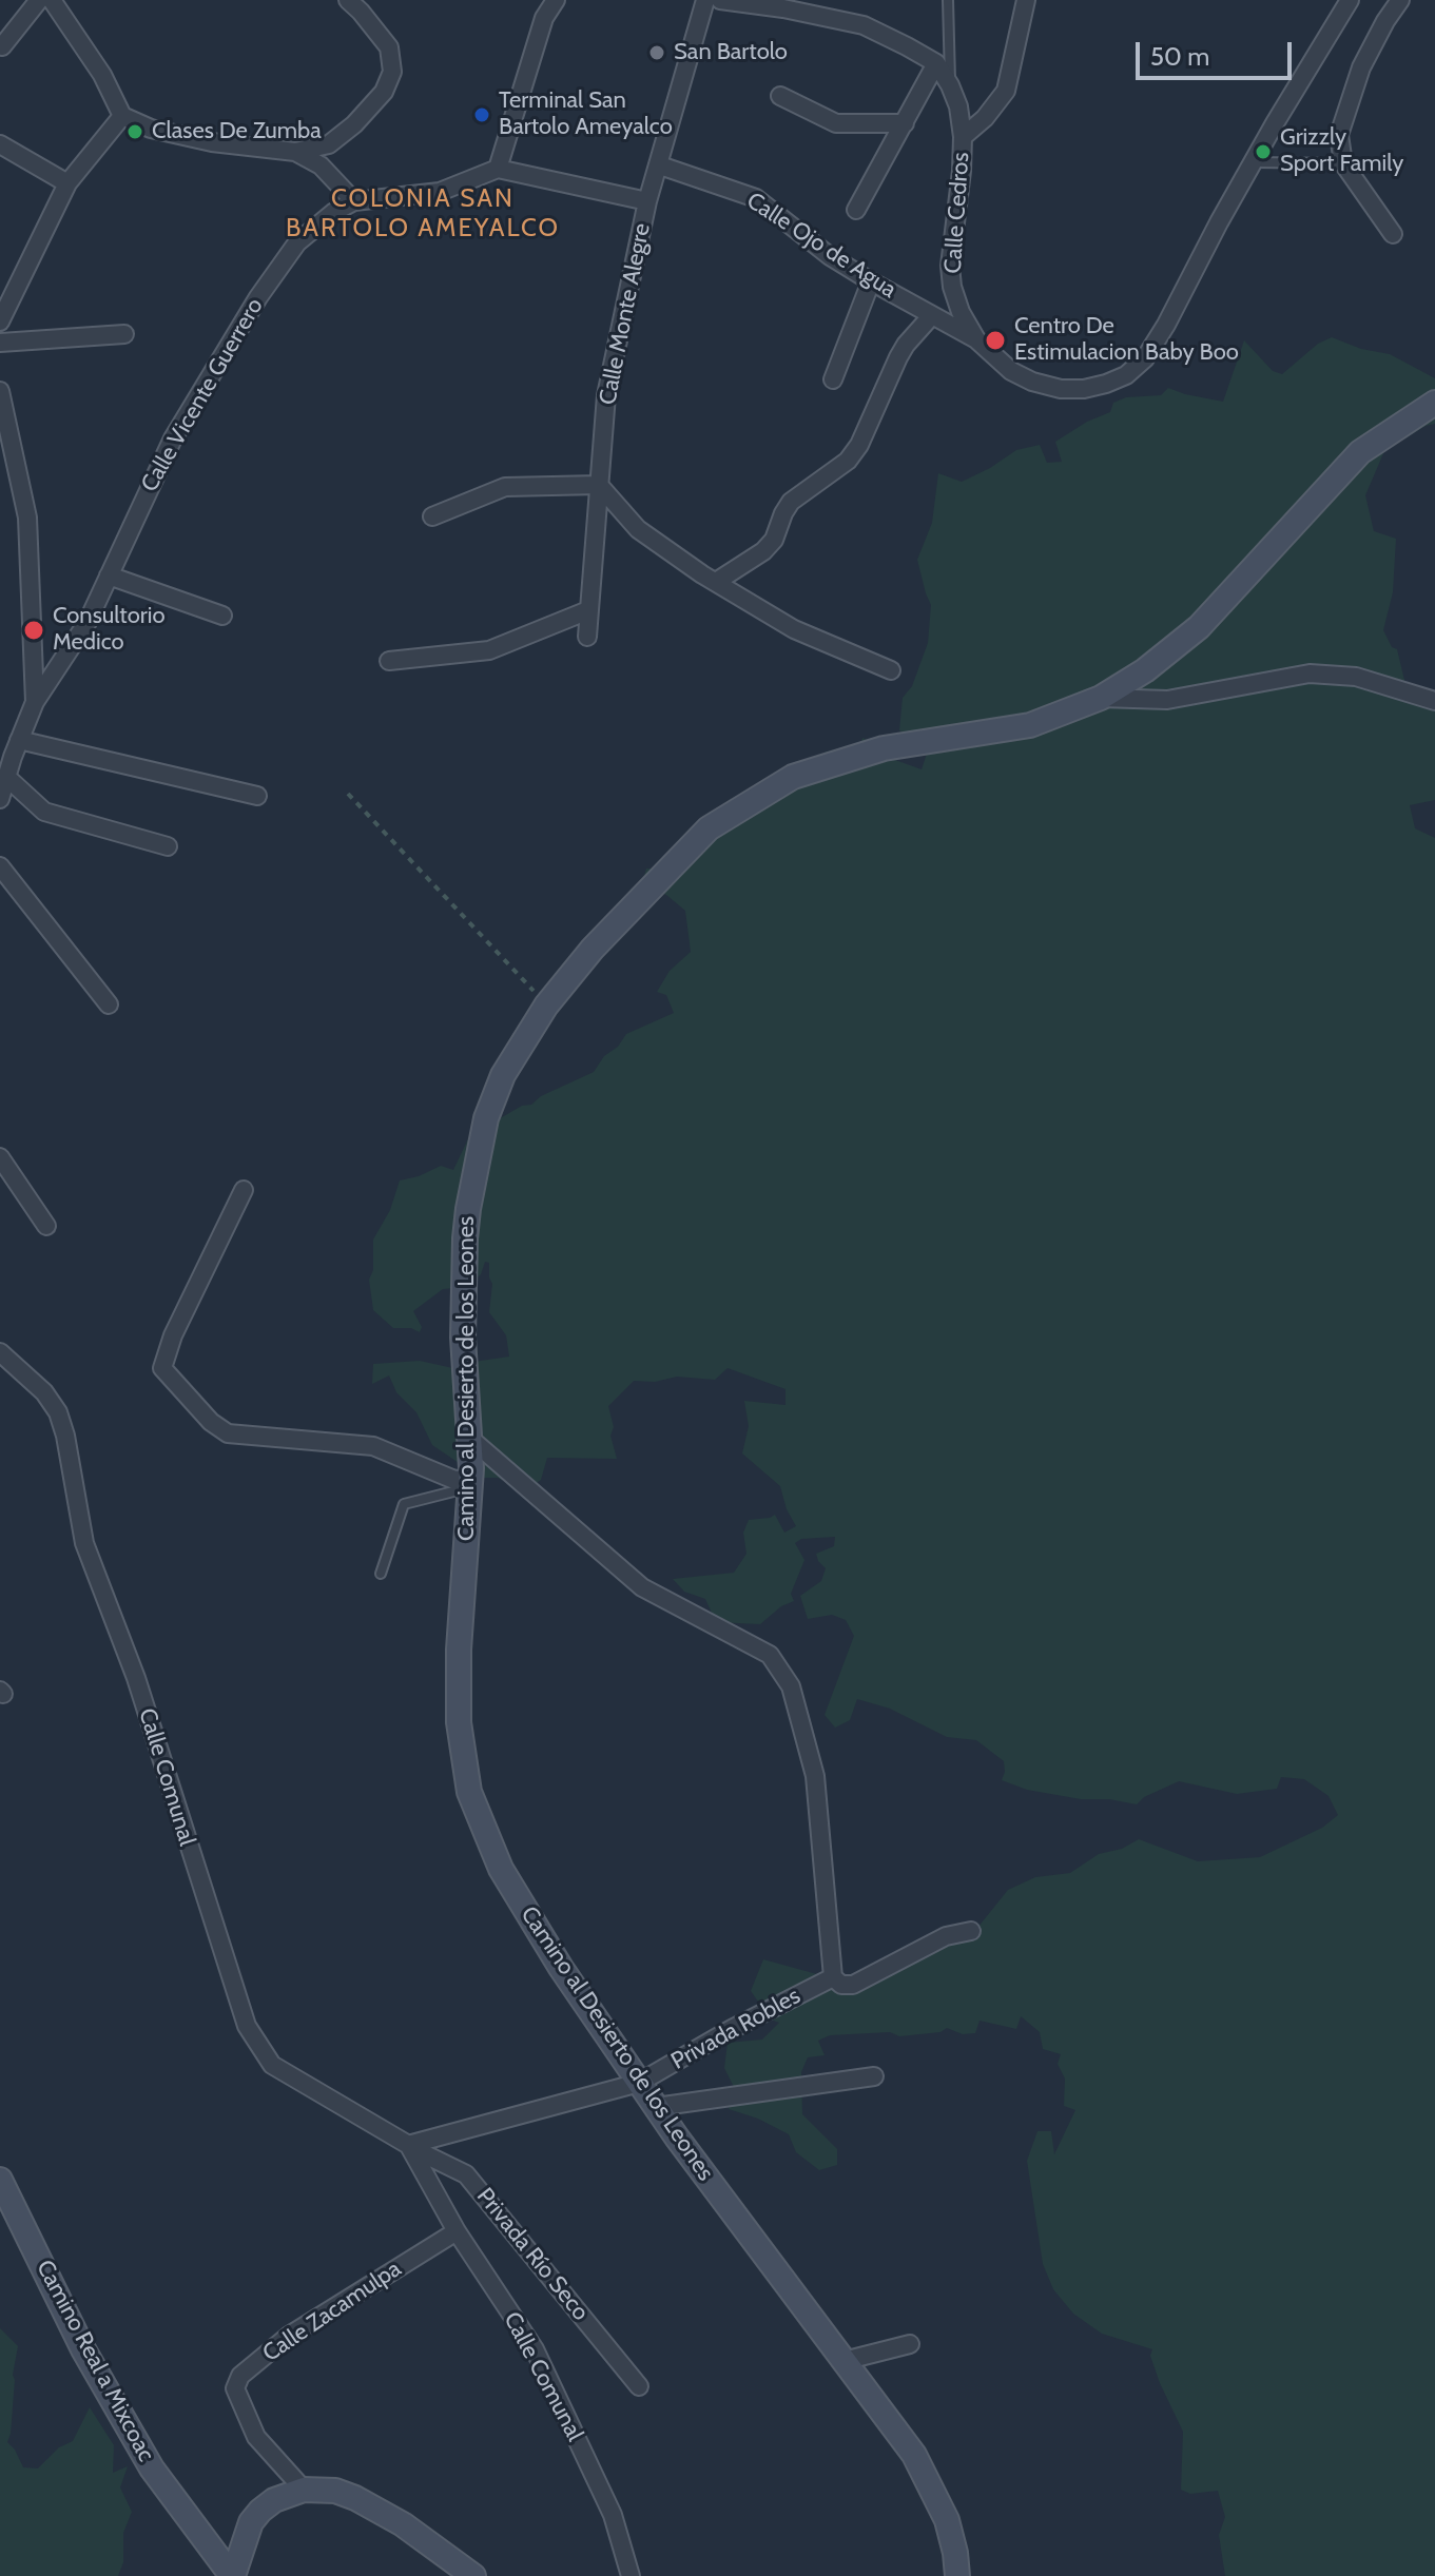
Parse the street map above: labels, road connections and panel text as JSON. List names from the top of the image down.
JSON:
{
  "streets": {
    "main road": ["Camino al Desierto de los Leones", "Camino Real a Mixcoac"],
    "street": [
      "Calle Cedros",
      "Calle Ojo de Agua",
      "Calle Monte Alegre",
      "Calle Vicente Guerrero",
      "Calle Comunal",
      "Privada Robles",
      "Privada Río Seco",
      "Calle Zacamulpa"
    ]
  },
  "crossings": [
    ["Calle Cedros", "Calle Ojo de Agua"],
    ["Calle Ojo de Agua", "Calle Monte Alegre"],
    ["Camino al Desierto de los Leones", "Privada Robles"],
    ["Calle Comunal", "Privada Río Seco"],
    ["Calle Comunal", "Calle Zacamulpa"]
  ],
  "districts": ["COLONIA SAN BARTOLO AMEYALCO"],
  "places": [
    "San Bartolo",
    "Terminal San Bartolo Ameyalco",
    "Clases De Zumba",
    "Grizzly Sport Family",
    "Centro De Estimulacion Baby Boo",
    "Consultorio Medico"
  ],
  "scale_bar": "50 m"
}
